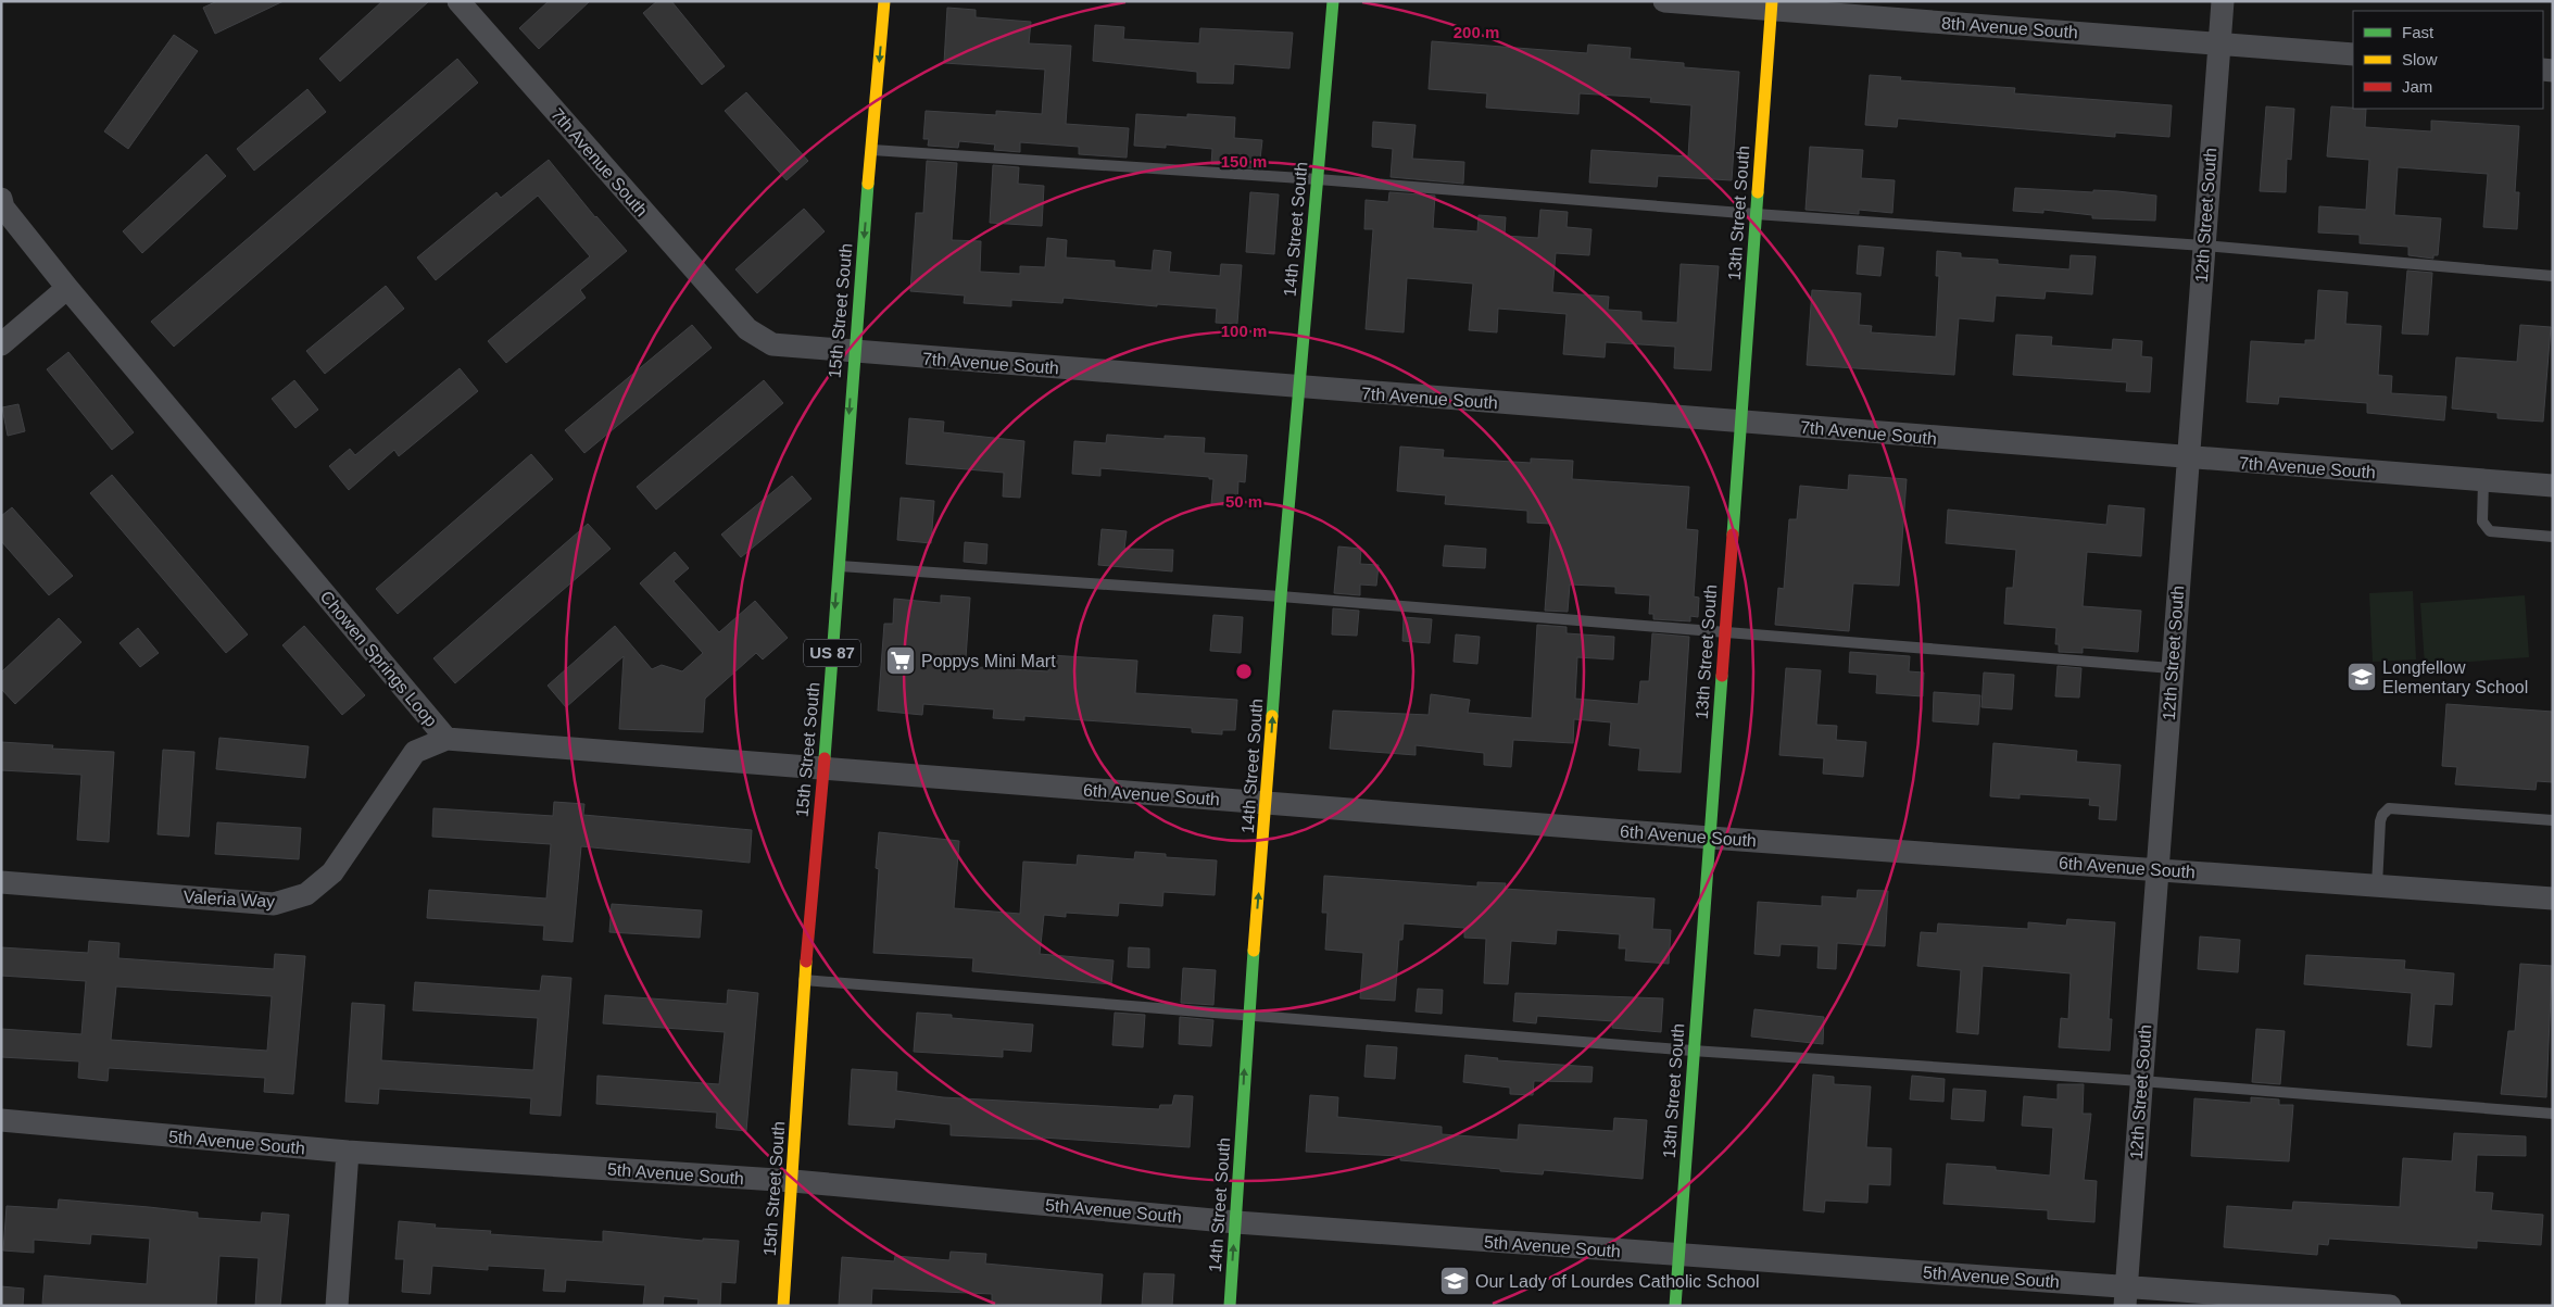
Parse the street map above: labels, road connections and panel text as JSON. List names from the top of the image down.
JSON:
{
  "streets": {
    "main road": [
      "13th Street South",
      "14th Street South",
      "15th Street South",
      "US 87"
    ],
    "street": [
      "8th Avenue South",
      "7th Avenue South",
      "12th Street South",
      "Chowen Springs Loop",
      "6th Avenue South",
      "Valeria Way",
      "5th Avenue South"
    ]
  },
  "crossings": [
    ["8th Avenue South", "13th Street South"],
    ["8th Avenue South", "12th Street South"],
    ["7th Avenue South", "13th Street South"],
    ["7th Avenue South", "12th Street South"],
    ["7th Avenue South", "14th Street South"],
    ["7th Avenue South", "15th Street South"],
    ["13th Street South", "6th Avenue South"],
    ["13th Street South", "5th Avenue South"],
    ["12th Street South", "6th Avenue South"],
    ["12th Street South", "5th Avenue South"],
    ["14th Street South", "6th Avenue South"],
    ["14th Street South", "5th Avenue South"],
    ["15th Street South", "Chowen Springs Loop"],
    ["15th Street South", "6th Avenue South"],
    ["15th Street South", "5th Avenue South"],
    ["Chowen Springs Loop", "6th Avenue South"],
    ["Chowen Springs Loop", "Valeria Way"]
  ],
  "one_way": ["14th Street South", "15th Street South"],
  "places": {
    "supermarket": ["Poppys Mini Mart"],
    "school or university": ["Longfellow Elementary School", "Our Lady of Lourdes Catholic School"]
  },
  "legend": ["Fast", "Slow", "Jam"],
  "rings": [
    "200 m",
    "150 m",
    "100 m",
    "50 m"
  ]
}
